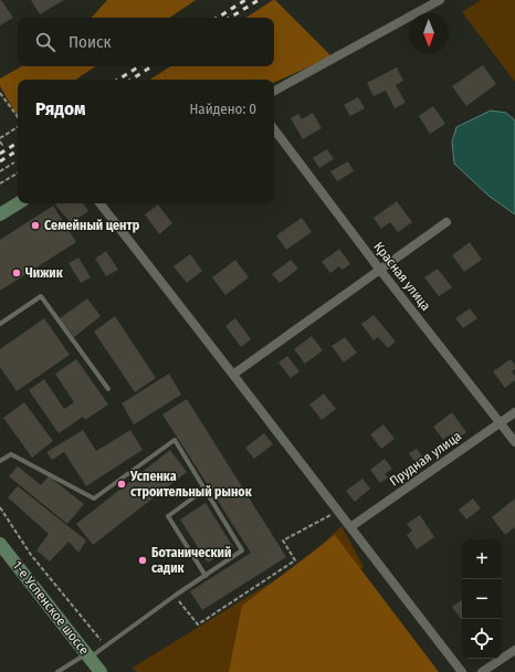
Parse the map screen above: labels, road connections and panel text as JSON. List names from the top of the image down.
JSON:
{
  "streets": {
    "main road": ["1-е Успенское шоссе"],
    "street": ["Красная улица", "Прудная улица"]
  },
  "crossings": [
    ["Красная улица", "Прудная улица"]
  ],
  "places": [
    "Семейный центр",
    "Чижик",
    "Успенка строительный рынок",
    "Ботанический садик"
  ],
  "north": "bottom",
  "page": {
    "search": "Поиск",
    "heading": ["Рядом", "Найдено: 0"],
    "map_buttons": ["+", "−"]
  }
}
